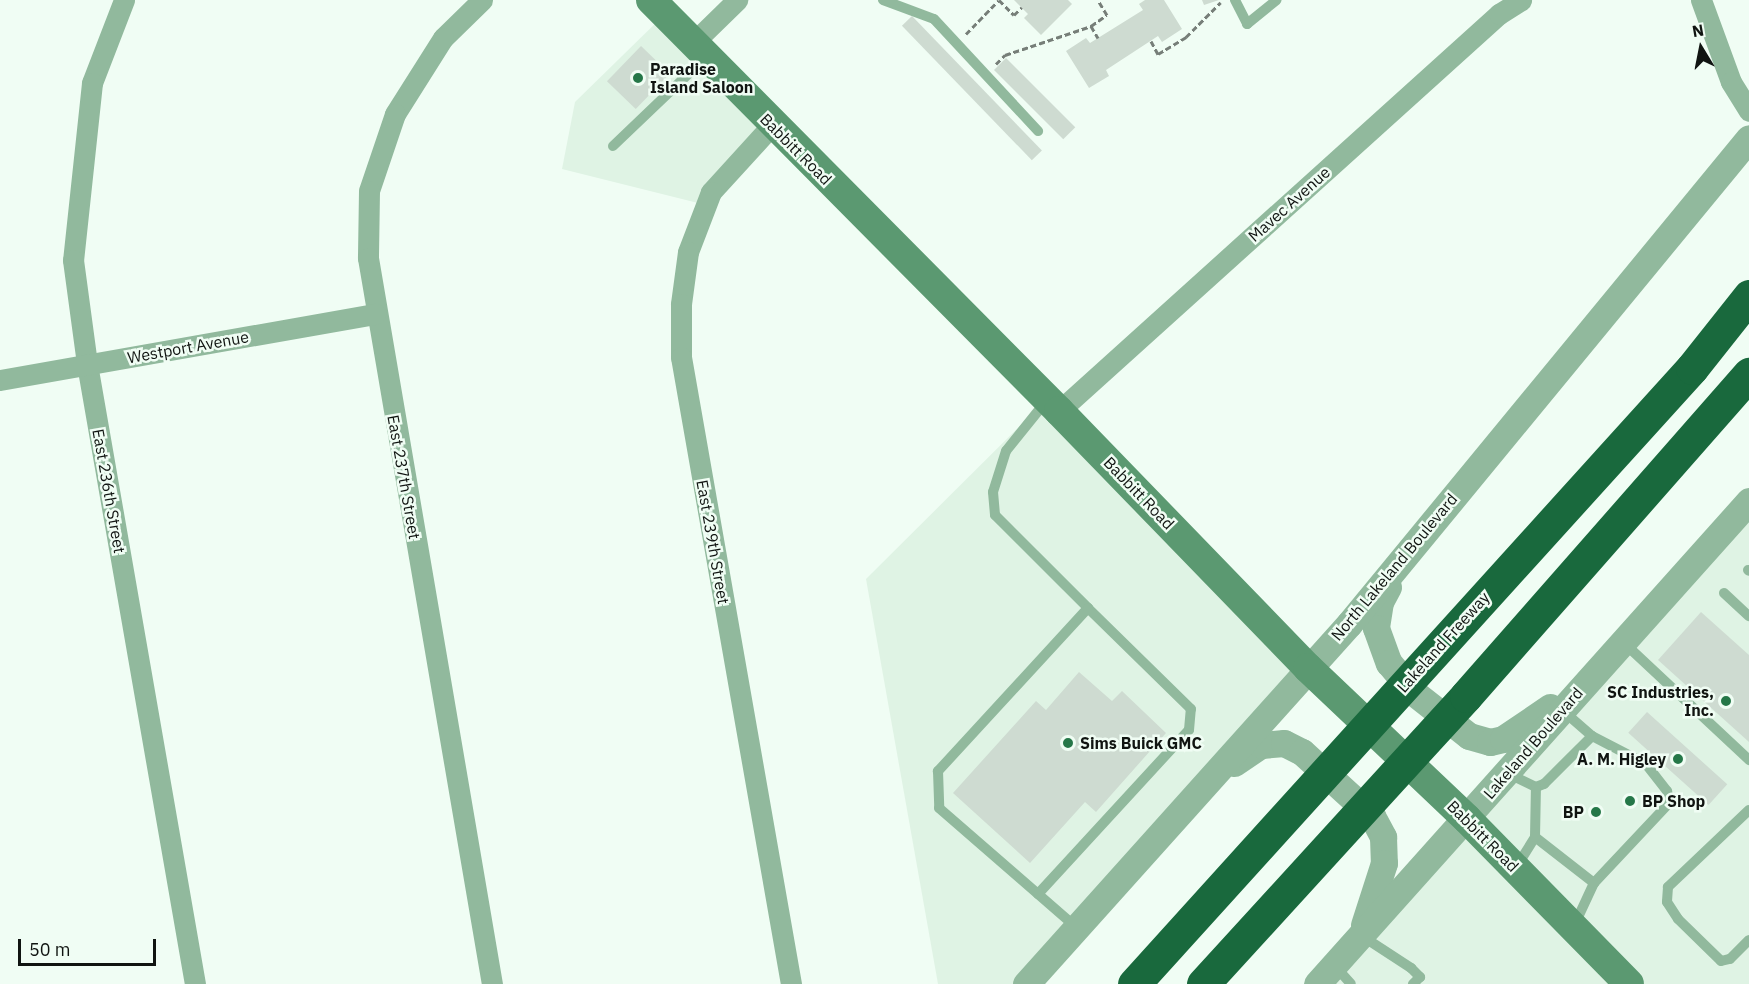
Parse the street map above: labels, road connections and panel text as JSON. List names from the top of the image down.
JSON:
{
  "streets": {
    "highway": ["Lakeland Freeway"],
    "main road": ["Babbitt Road"],
    "street": [
      "Mavec Avenue",
      "Westport Avenue",
      "East 237th Street",
      "East 236th Street",
      "East 239th Street",
      "North Lakeland Boulevard",
      "Lakeland Boulevard"
    ]
  },
  "crossings": [
    ["Babbitt Road", "Mavec Avenue"],
    ["Babbitt Road", "East 239th Street"],
    ["Babbitt Road", "North Lakeland Boulevard"],
    ["Babbitt Road", "Lakeland Boulevard"],
    ["Westport Avenue", "East 237th Street"],
    ["Westport Avenue", "East 236th Street"]
  ],
  "places": [
    "Paradise Island Saloon",
    "SC Industries, Inc.",
    "Sims Buick GMC",
    "A. M. Higley",
    "BP Shop",
    "BP"
  ],
  "scale_bar": "50 m",
  "north": "top"
}
